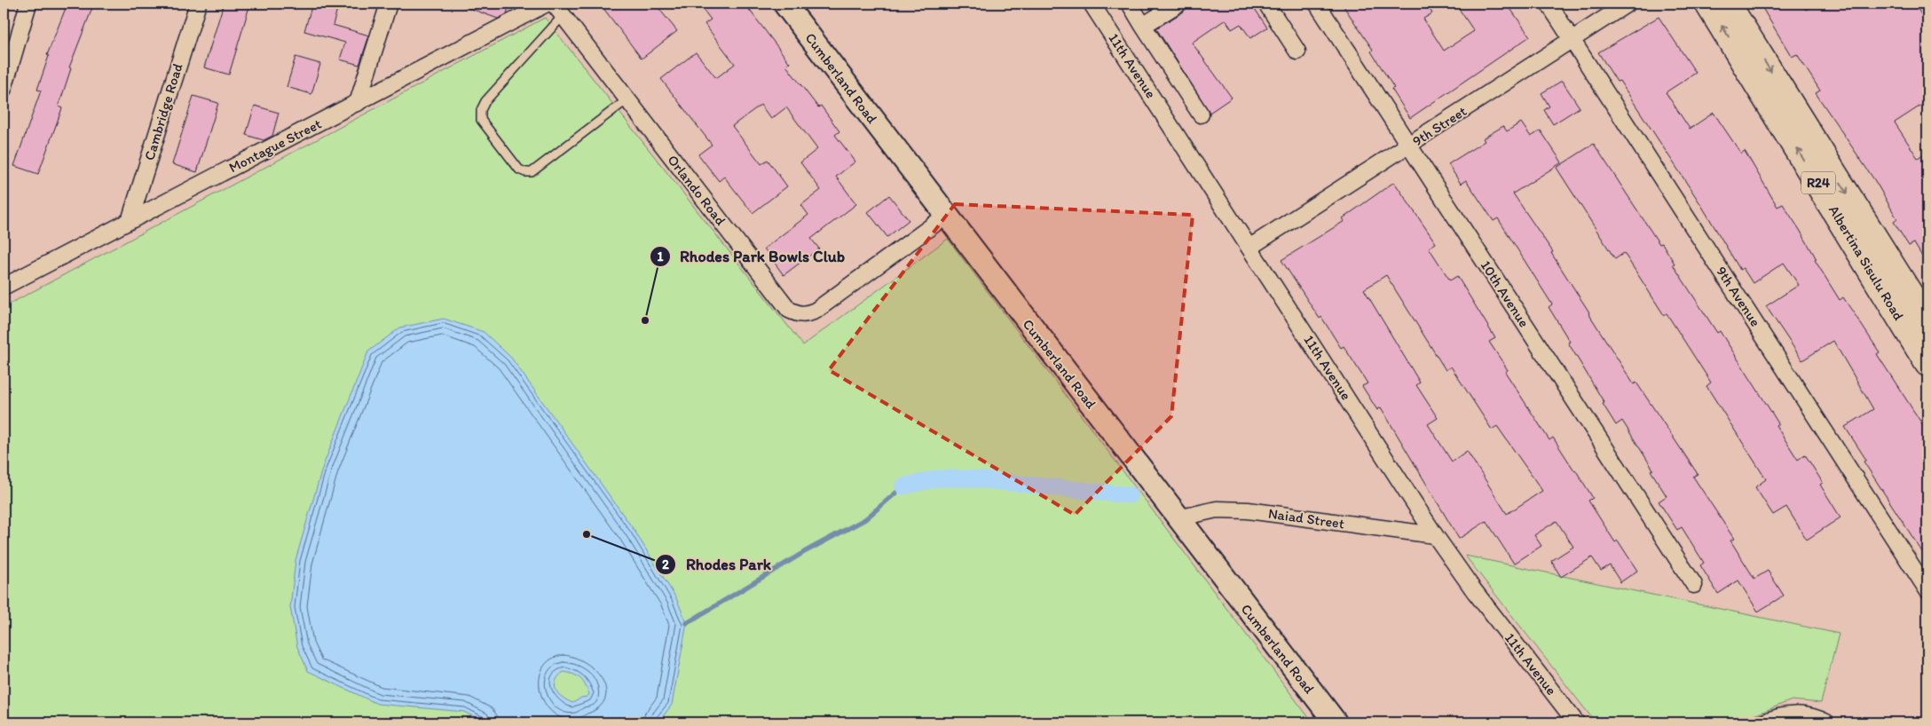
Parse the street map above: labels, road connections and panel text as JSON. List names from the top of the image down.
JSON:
{
  "streets": {
    "main road": ["R24", "Albertina Sisulu Road"],
    "street": [
      "11th Avenue",
      "Cumberland Road",
      "Cambridge Road",
      "9th Street",
      "Montague Street",
      "Orlando Road",
      "10th Avenue",
      "9th Avenue",
      "Naiad Street"
    ]
  },
  "crossings": [
    ["11th Avenue", "9th Street"],
    ["11th Avenue", "Naiad Street"],
    ["Cumberland Road", "Orlando Road"],
    ["Cumberland Road", "Naiad Street"],
    ["Cambridge Road", "Montague Street"],
    ["9th Street", "10th Avenue"],
    ["9th Street", "9th Avenue"]
  ],
  "places": ["Rhodes Park Bowls Club", "Rhodes Park"]
}
